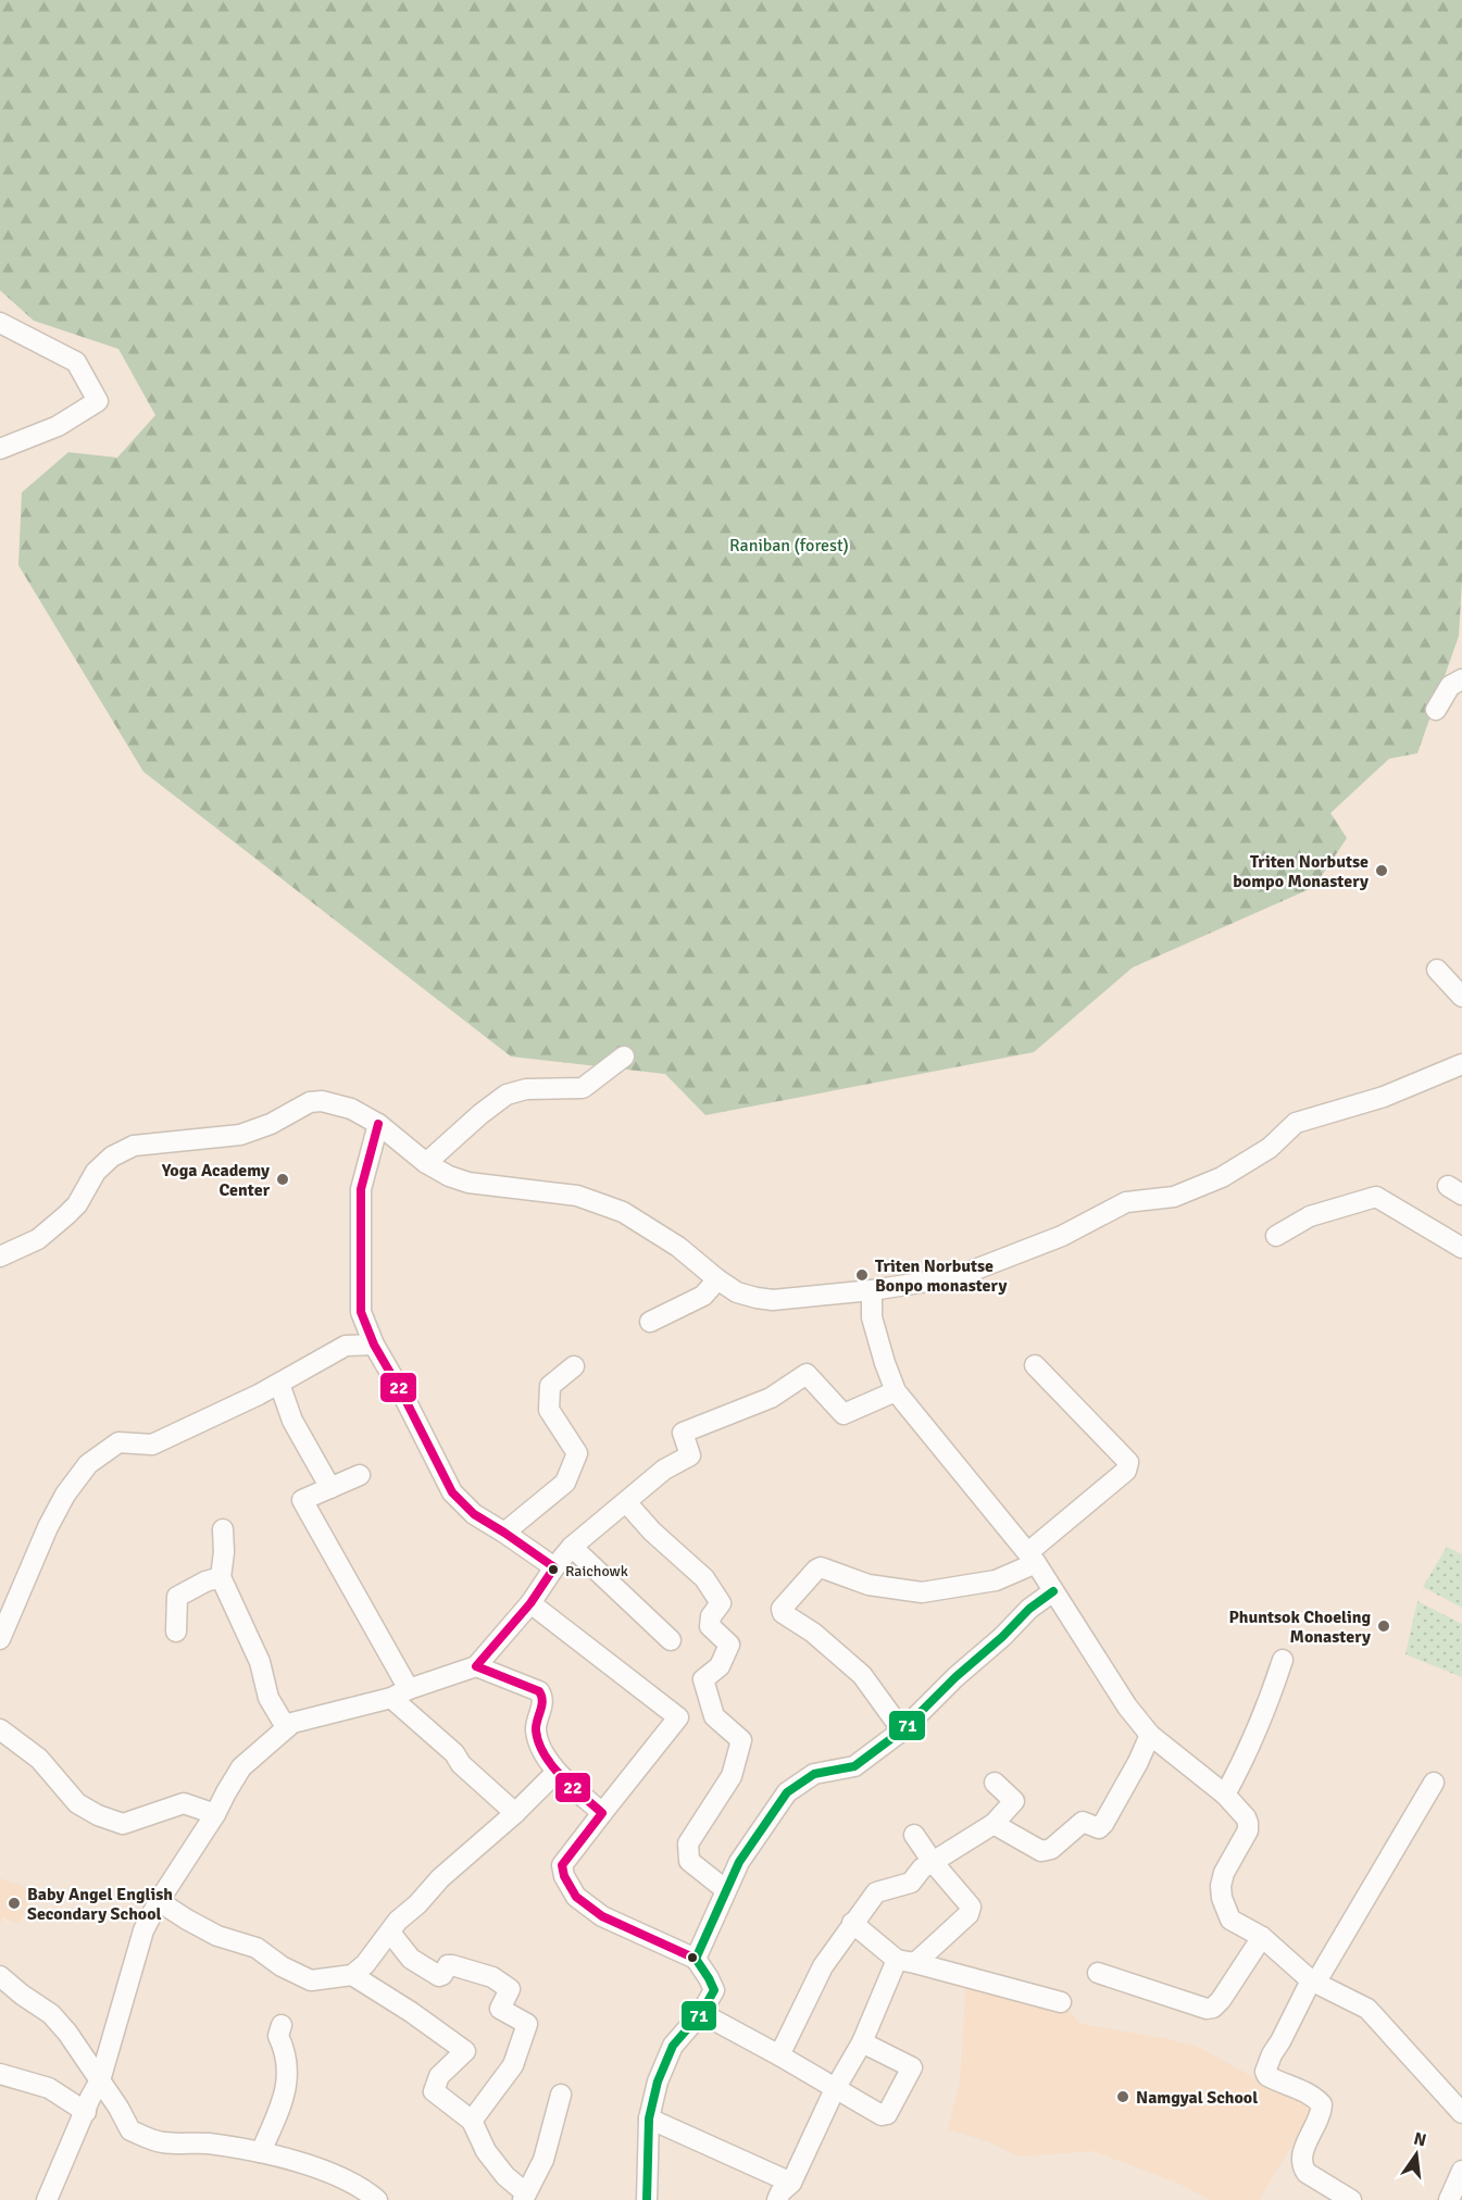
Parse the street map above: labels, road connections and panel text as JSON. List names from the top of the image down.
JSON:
{
  "parks": ["Raniban (forest)"],
  "places": [
    "Triten Norbutse bompo Monastery",
    "Yoga Academy Center",
    "Triten Norbutse Bonpo monastery",
    "Raichowk",
    "Phuntsok Choeling Monastery",
    "Baby Angel English Secondary School",
    "Namgyal School"
  ],
  "lines": ["transit line 22", "transit line 71"],
  "north": "top"
}
